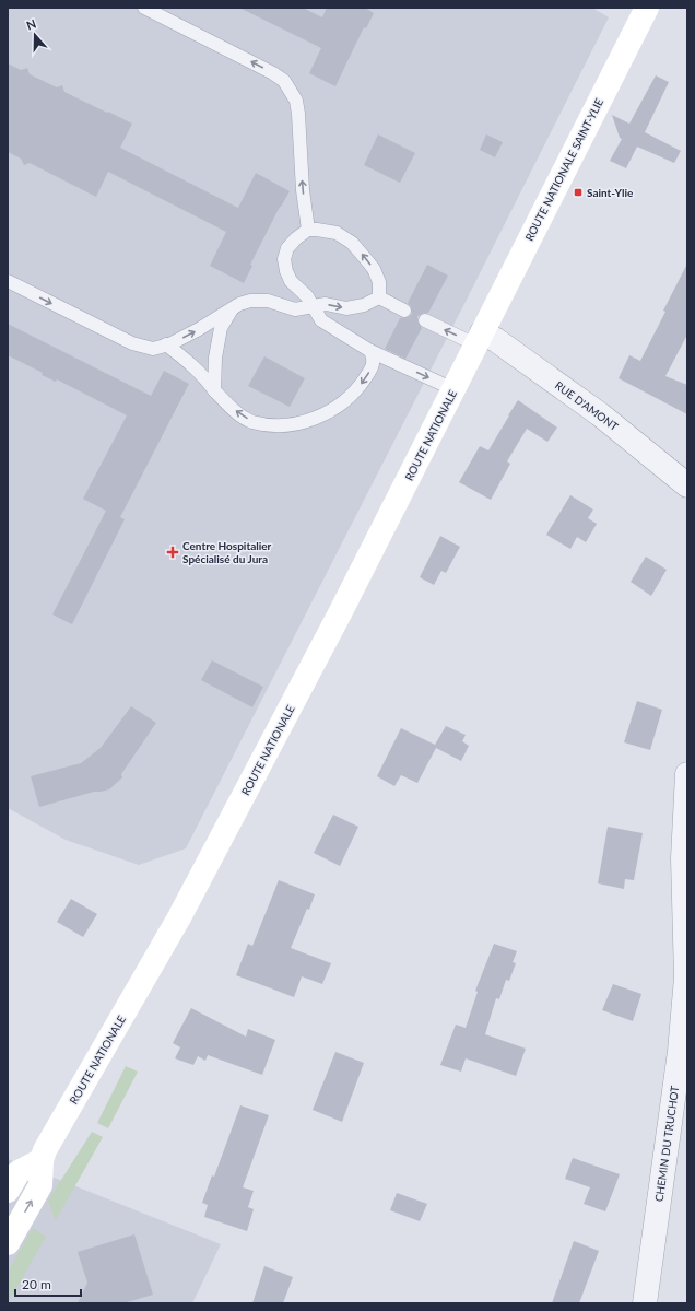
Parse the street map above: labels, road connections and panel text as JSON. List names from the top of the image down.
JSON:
{
  "streets": {
    "main road": ["ROUTE NATIONALE SAINT-YLIE", "ROUTE NATIONALE"],
    "street": ["RUE D'AMONT", "CHEMIN DU TRUCHOT"]
  },
  "crossings": [
    ["ROUTE NATIONALE SAINT-YLIE", "RUE D'AMONT"],
    ["ROUTE NATIONALE SAINT-YLIE", "ROUTE NATIONALE"],
    ["RUE D'AMONT", "ROUTE NATIONALE"]
  ],
  "places": {
    "transit": ["Saint-Ylie"],
    "health": ["Centre Hospitalier Spécialisé du Jura"]
  },
  "scale_bar": "20 m",
  "north": "top"
}
